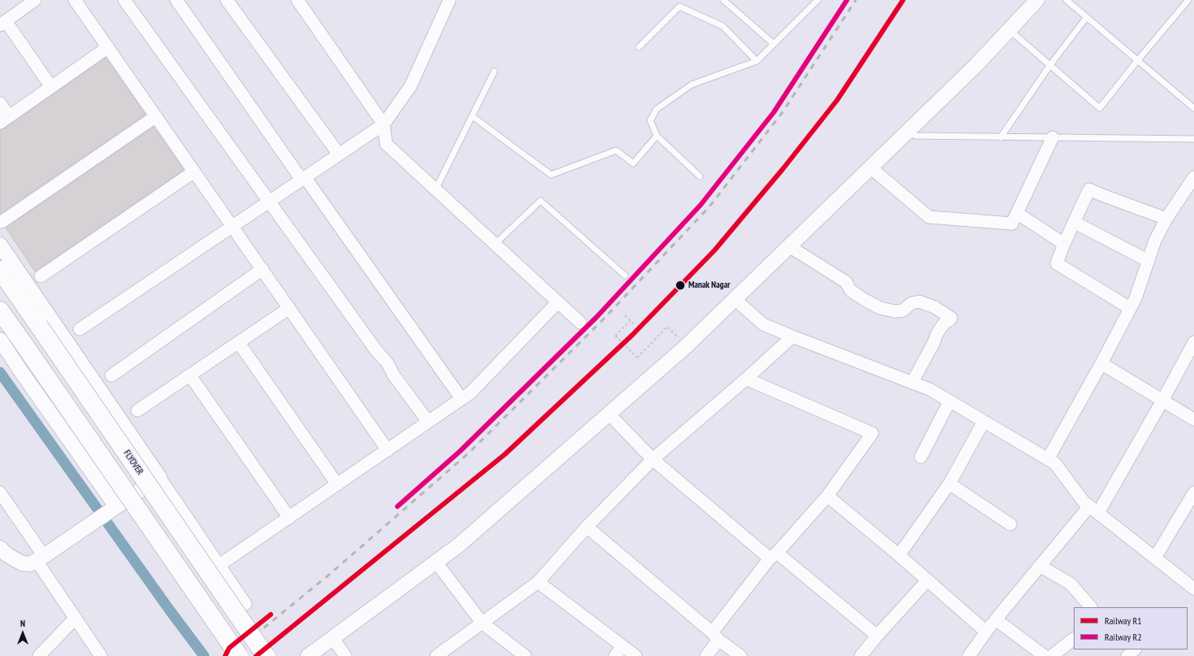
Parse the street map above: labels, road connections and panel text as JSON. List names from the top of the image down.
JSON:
{
  "streets": {
    "highway": ["FLYOVER"]
  },
  "places": ["Manak Nagar"],
  "lines": ["rail line R1", "rail line R2"],
  "legend": ["Railway R1", "Railway R2"],
  "north": "top"
}
